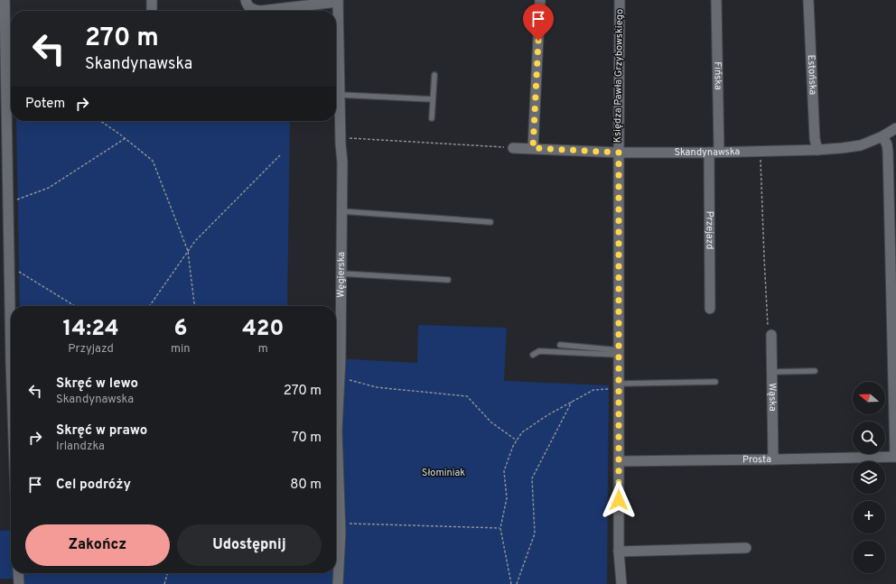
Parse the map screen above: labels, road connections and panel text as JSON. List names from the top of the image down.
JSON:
{
  "streets": {
    "street": [
      "Estońska",
      "Księdza Pawła Grzybowskiego",
      "Fińska",
      "Skandynawska",
      "Przejazd",
      "Węgierska",
      "Wąska",
      "Prosta"
    ]
  },
  "crossings": [
    ["Estońska", "Skandynawska"],
    ["Księdza Pawła Grzybowskiego", "Skandynawska"],
    ["Księdza Pawła Grzybowskiego", "Prosta"],
    ["Fińska", "Skandynawska"],
    ["Fińska", "Przejazd"],
    ["Skandynawska", "Przejazd"],
    ["Wąska", "Prosta"]
  ],
  "parks": ["Słominiak"],
  "north": "left",
  "page": {
    "turn": ["270 m", "Skandynawska"],
    "then": "Potem",
    "eta": [
      "14:24",
      "Przyjazd",
      "6",
      "min",
      "420",
      "m"
    ],
    "list": [
      {
        "name": "Skręć w lewo",
        "note": "Skandynawska",
        "value": "270 m"
      },
      {
        "name": "Skręć w prawo",
        "note": "Irlandzka",
        "value": "70 m"
      },
      {
        "name": "Cel podróży",
        "value": "80 m"
      }
    ],
    "map_buttons": ["+", "−"],
    "buttons": ["Zakończ", "Udostępnij"]
  }
}
